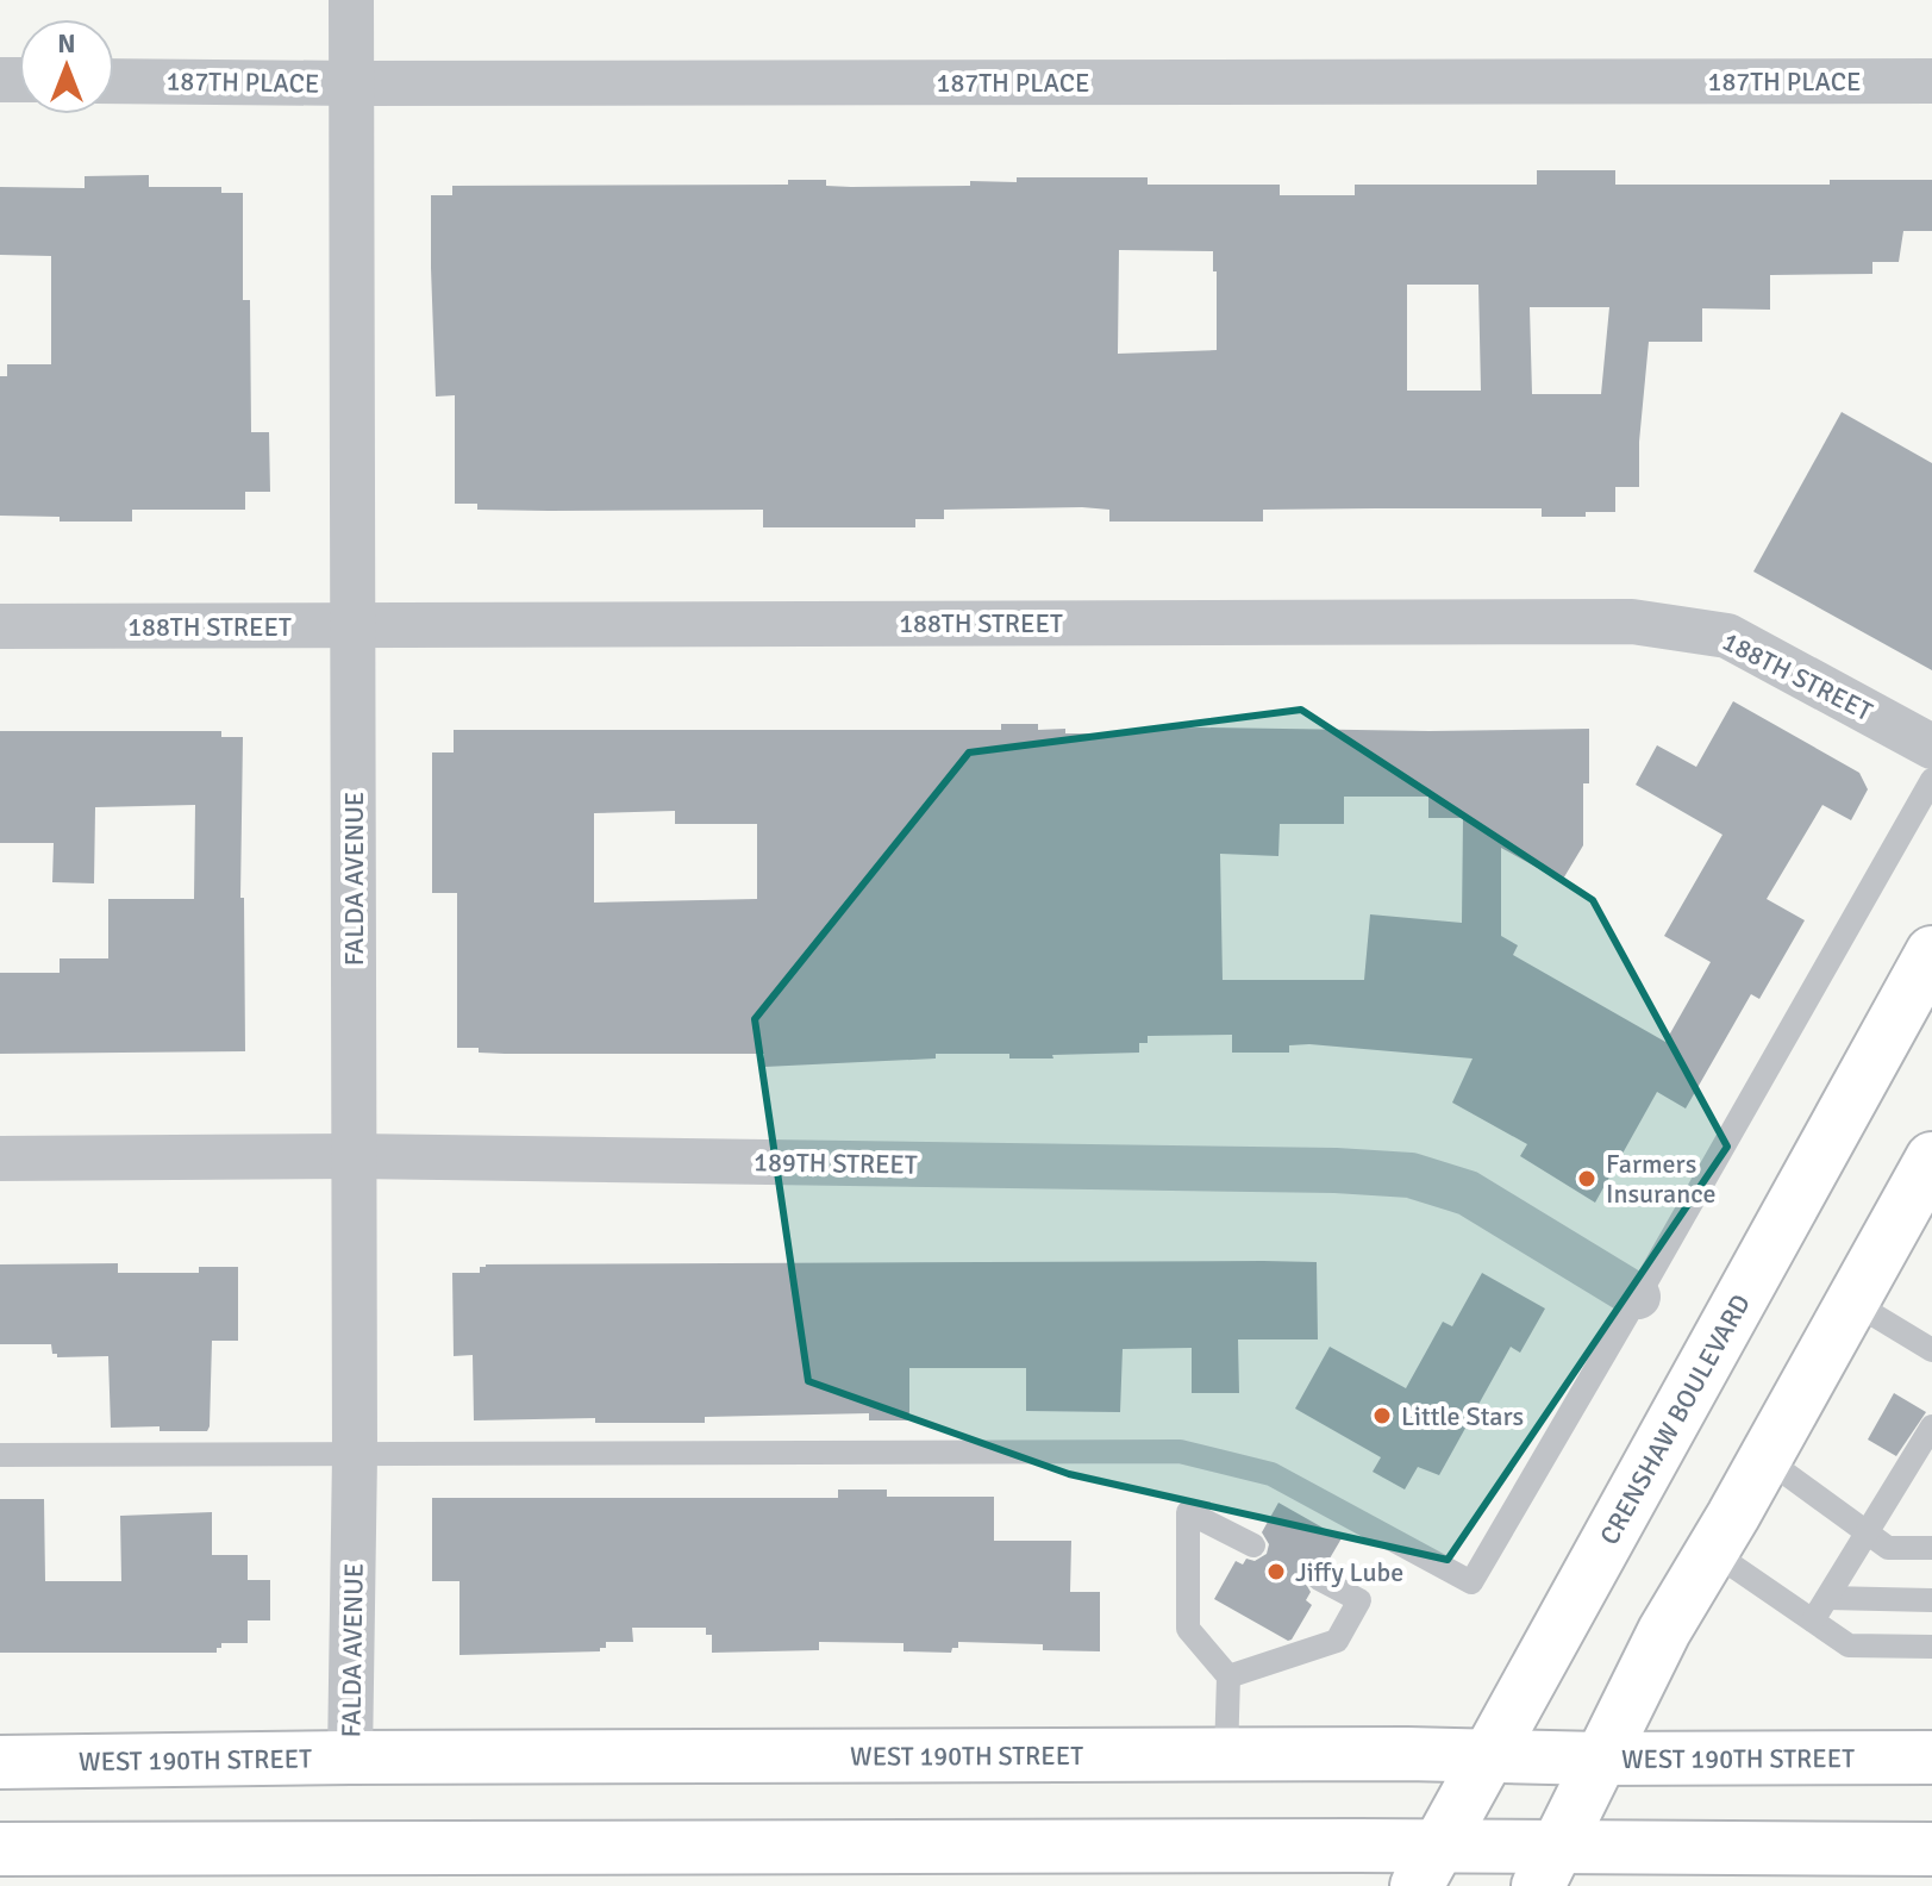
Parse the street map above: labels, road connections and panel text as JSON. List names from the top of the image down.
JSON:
{
  "streets": {
    "main road": ["CRENSHAW BOULEVARD", "WEST 190TH STREET"],
    "street": [
      "187TH PLACE",
      "188TH STREET",
      "FALDA AVENUE",
      "189TH STREET"
    ]
  },
  "crossings": [
    ["187TH PLACE", "FALDA AVENUE"],
    ["188TH STREET", "FALDA AVENUE"],
    ["FALDA AVENUE", "189TH STREET"],
    ["FALDA AVENUE", "WEST 190TH STREET"],
    ["CRENSHAW BOULEVARD", "WEST 190TH STREET"]
  ],
  "places": ["Farmers Insurance", "Little Stars", "Jiffy Lube"],
  "north": "top"
}
